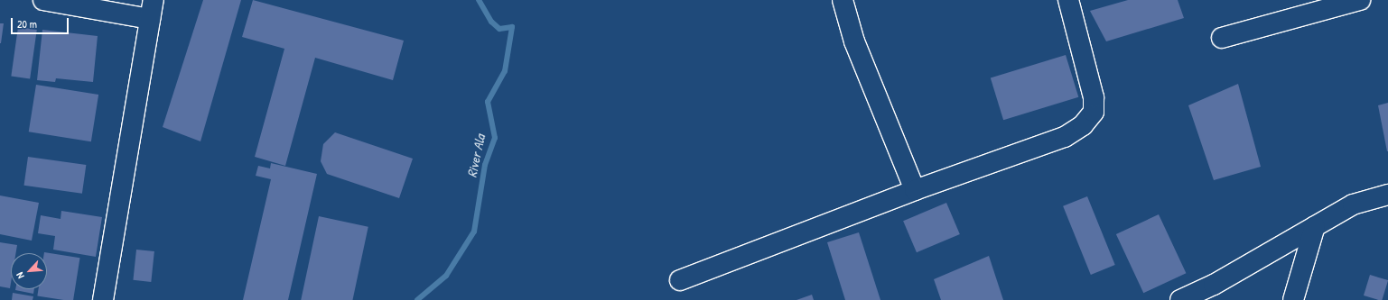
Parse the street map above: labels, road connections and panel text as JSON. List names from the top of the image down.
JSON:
{
  "water": ["River Ala"],
  "scale_bar": "20 m",
  "north": "bottom left"
}
